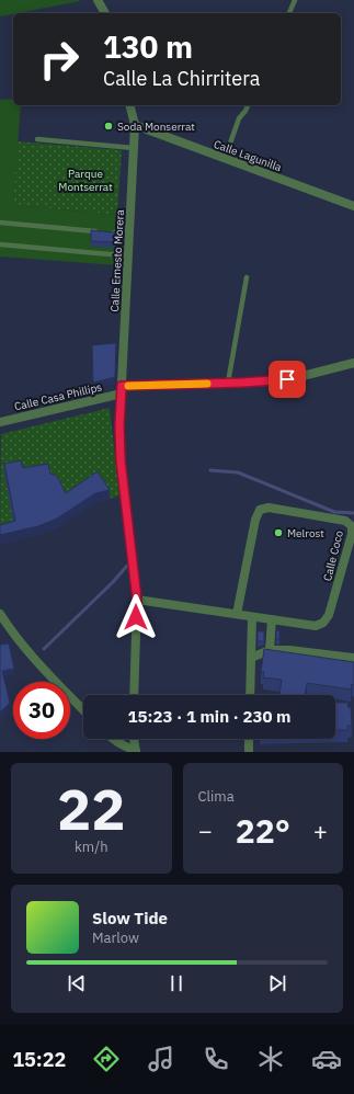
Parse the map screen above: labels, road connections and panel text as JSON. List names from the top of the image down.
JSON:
{
  "streets": {
    "street": [
      "Calle Lagunilla",
      "Calle Ernesto Morera",
      "Calle Casa Phillips",
      "Calle Coco"
    ]
  },
  "crossings": [
    ["Calle Lagunilla", "Calle Ernesto Morera"],
    ["Calle Ernesto Morera", "Calle Casa Phillips"],
    ["Calle Ernesto Morera", "Calle Coco"]
  ],
  "parks": ["Parque Montserrat"],
  "places": ["Soda Monserrat", "Melrost"],
  "page": {
    "turn": ["130 m", "Calle La Chirritera"],
    "limit": "30",
    "trip": "15:23 · 1 min · 230 m",
    "tile": [
      ["22", "km/h"],
      "Clima"
    ],
    "heat": ["−", "22°", "+"],
    "song": ["Slow Tide", "Marlow"],
    "tabs": "15:22"
  }
}
